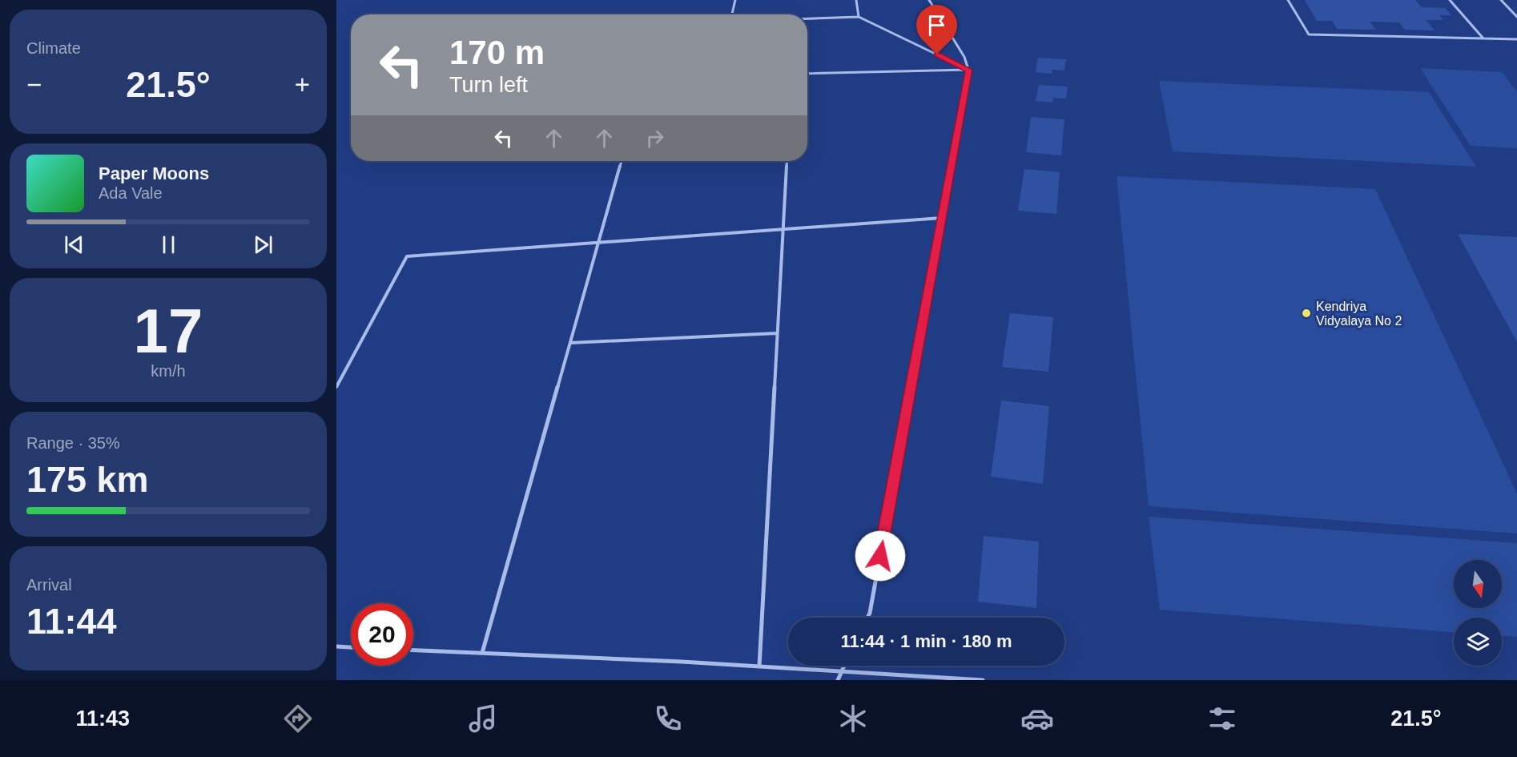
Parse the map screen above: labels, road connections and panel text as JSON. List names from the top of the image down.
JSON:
{
  "places": ["Kendriya Vidyalaya No 2"],
  "north": "bottom",
  "page": {
    "tile": [
      "Climate",
      ["17", "km/h"],
      ["Range · 35%", "175 km"],
      ["Arrival", "11:44"]
    ],
    "turn": ["170 m", "Turn left"],
    "heat": ["−", "21.5°", "+"],
    "song": ["Paper Moons", "Ada Vale"],
    "limit": "20",
    "trip": "11:44 · 1 min · 180 m",
    "tabs": ["11:43", "21.5°"]
  }
}
